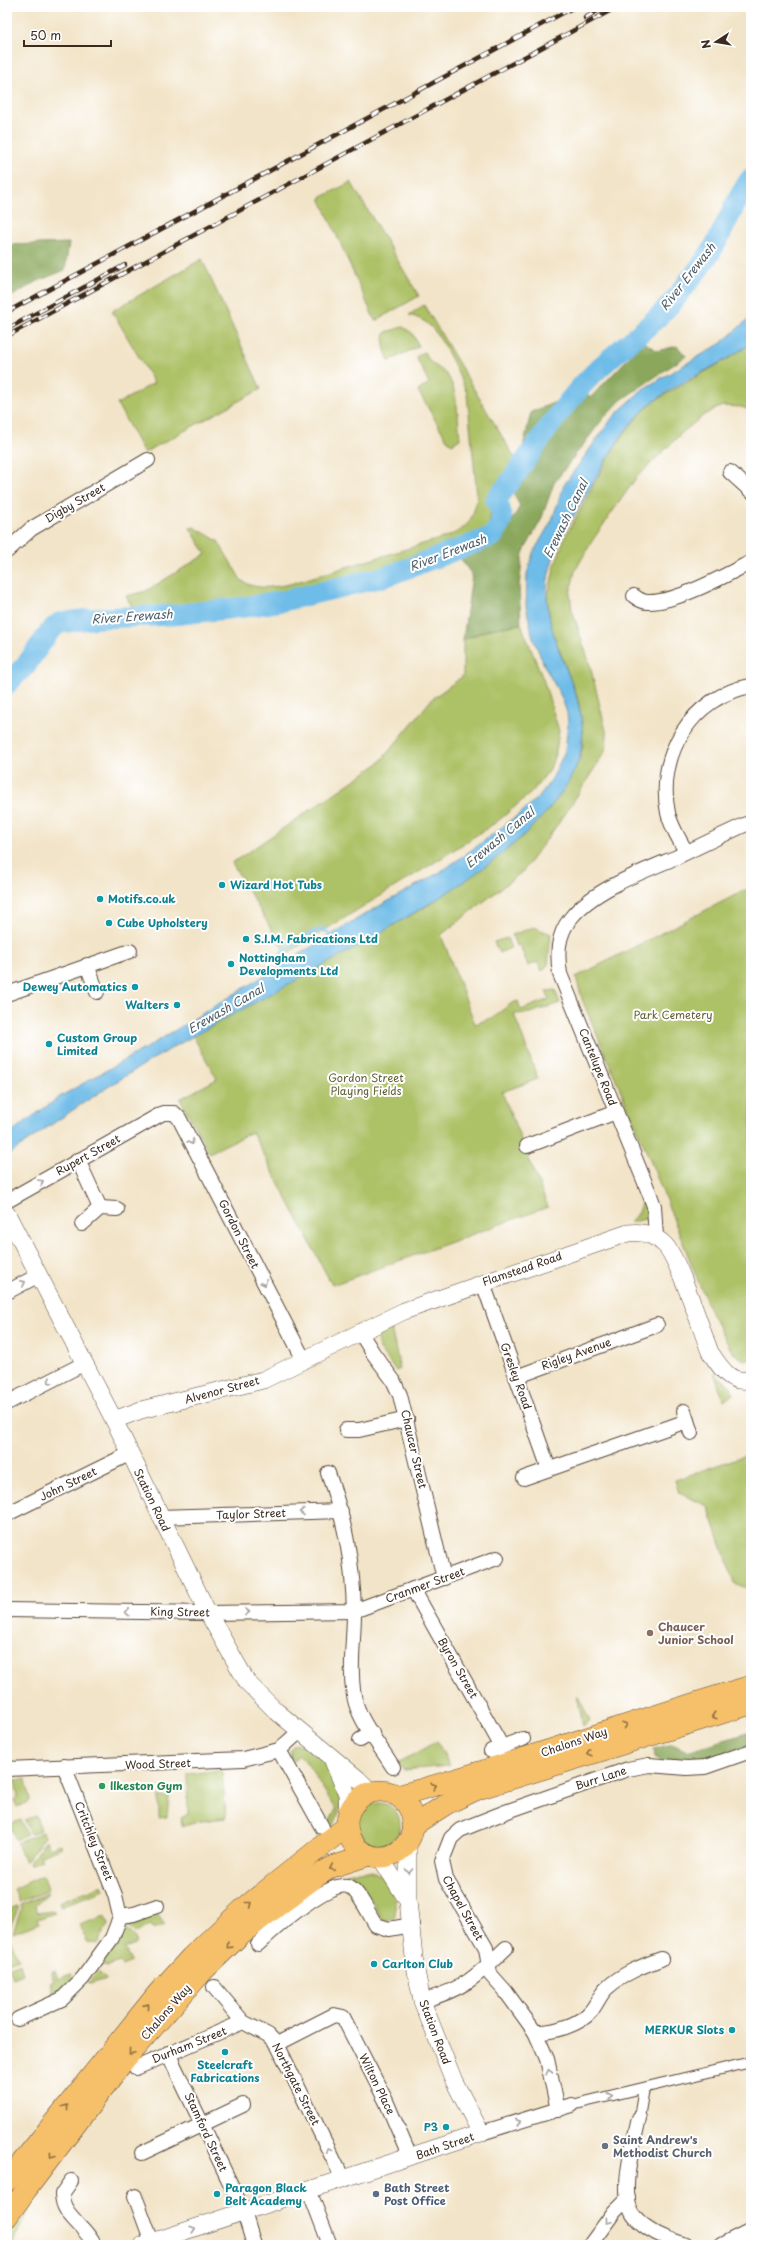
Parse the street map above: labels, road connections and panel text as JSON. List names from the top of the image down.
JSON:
{
  "streets": {
    "main road": ["Chalons Way"],
    "street": [
      "Digby Street",
      "Cantelupe Road",
      "Rupert Street",
      "Gordon Street",
      "Flamstead Road",
      "Rigley Avenue",
      "Gresley Road",
      "Alvenor Street",
      "Chaucer Street",
      "John Street",
      "Station Road",
      "Taylor Street",
      "Cranmer Street",
      "King Street",
      "Byron Street",
      "Wood Street",
      "Burr Lane",
      "Critchley Street",
      "Chapel Street",
      "Durham Street",
      "Northgate Street",
      "Wilton Place",
      "Stamford Street",
      "Bath Street"
    ]
  },
  "crossings": [
    ["Cantelupe Road", "Flamstead Road"],
    ["Rupert Street", "Gordon Street"],
    ["Gordon Street", "Alvenor Street"],
    ["Flamstead Road", "Gresley Road"],
    ["Flamstead Road", "Alvenor Street"],
    ["Rigley Avenue", "Gresley Road"],
    ["Alvenor Street", "Chaucer Street"],
    ["Alvenor Street", "Station Road"],
    ["Chaucer Street", "Cranmer Street"],
    ["John Street", "Station Road"],
    ["Station Road", "Taylor Street"],
    ["Station Road", "King Street"],
    ["Station Road", "Chalons Way"],
    ["Station Road", "Wood Street"],
    ["Station Road", "Bath Street"],
    ["Cranmer Street", "King Street"],
    ["Cranmer Street", "Byron Street"],
    ["Wood Street", "Critchley Street"],
    ["Burr Lane", "Chapel Street"],
    ["Chapel Street", "Bath Street"],
    ["Durham Street", "Northgate Street"],
    ["Durham Street", "Stamford Street"],
    ["Northgate Street", "Wilton Place"],
    ["Northgate Street", "Bath Street"],
    ["Wilton Place", "Bath Street"],
    ["Stamford Street", "Bath Street"]
  ],
  "one_way": [
    "Rupert Street",
    "Gordon Street",
    "Taylor Street",
    "Northgate Street"
  ],
  "water": ["River Erewash", "Erewash Canal"],
  "parks": ["Park Cemetery", "Gordon Street Playing Fields"],
  "places": [
    "Wizard Hot Tubs",
    "Motifs.co.uk",
    "Cube Upholstery",
    "S.I.M. Fabrications Ltd",
    "Nottingham Developments Ltd",
    "Dewey Automatics",
    "Walters",
    "Custom Group Limited",
    "Chaucer Junior School",
    "Ilkeston Gym",
    "Carlton Club",
    "MERKUR Slots",
    "Steelcraft Fabrications",
    "P3",
    "Saint Andrew's Methodist Church",
    "Paragon Black Belt Academy",
    "Bath Street Post Office"
  ],
  "scale_bar": "50 m",
  "north": "left"
}
